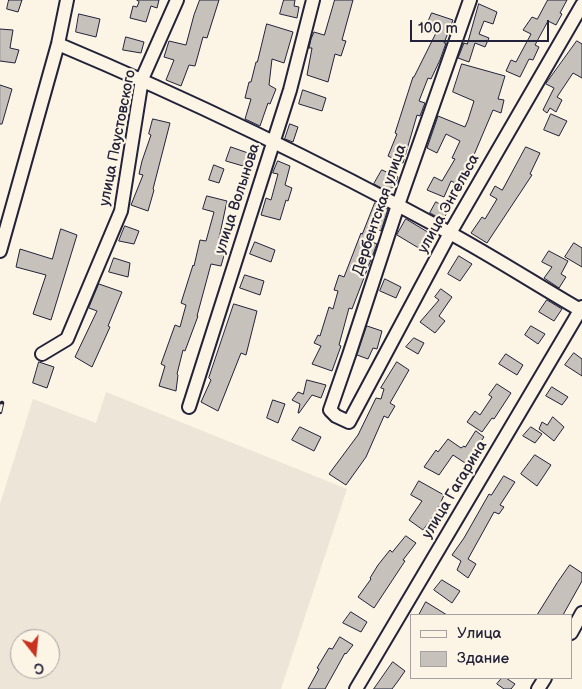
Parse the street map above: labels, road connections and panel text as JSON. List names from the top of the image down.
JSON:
{
  "streets": {
    "street": [
      "улица Паустовского",
      "улица Волынова",
      "улица Энгельса",
      "Дербентская улица",
      "улица Гагарина"
    ]
  },
  "crossings": [
    ["улица Энгельса", "Дербентская улица"]
  ],
  "legend": ["Улица", "Здание"],
  "scale_bar": "100 m",
  "north": "bottom"
}
